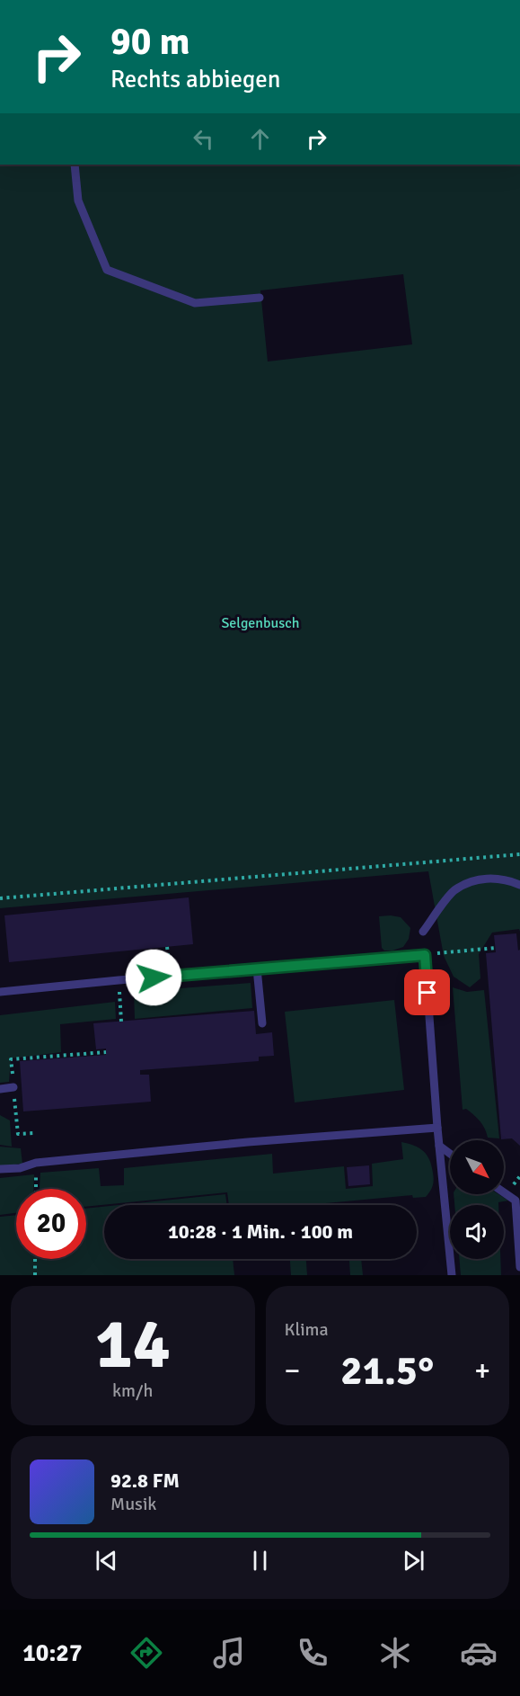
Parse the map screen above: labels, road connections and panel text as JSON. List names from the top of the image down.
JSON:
{
  "parks": ["Selgenbusch"],
  "north": "bottom right",
  "page": {
    "turn": ["90 m", "Rechts abbiegen"],
    "limit": "20",
    "trip": "10:28 · 1 Min. · 100 m",
    "tile": [
      ["14", "km/h"],
      "Klima"
    ],
    "heat": ["−", "21.5°", "+"],
    "song": ["92.8 FM", "Musik"],
    "tabs": "10:27"
  }
}
